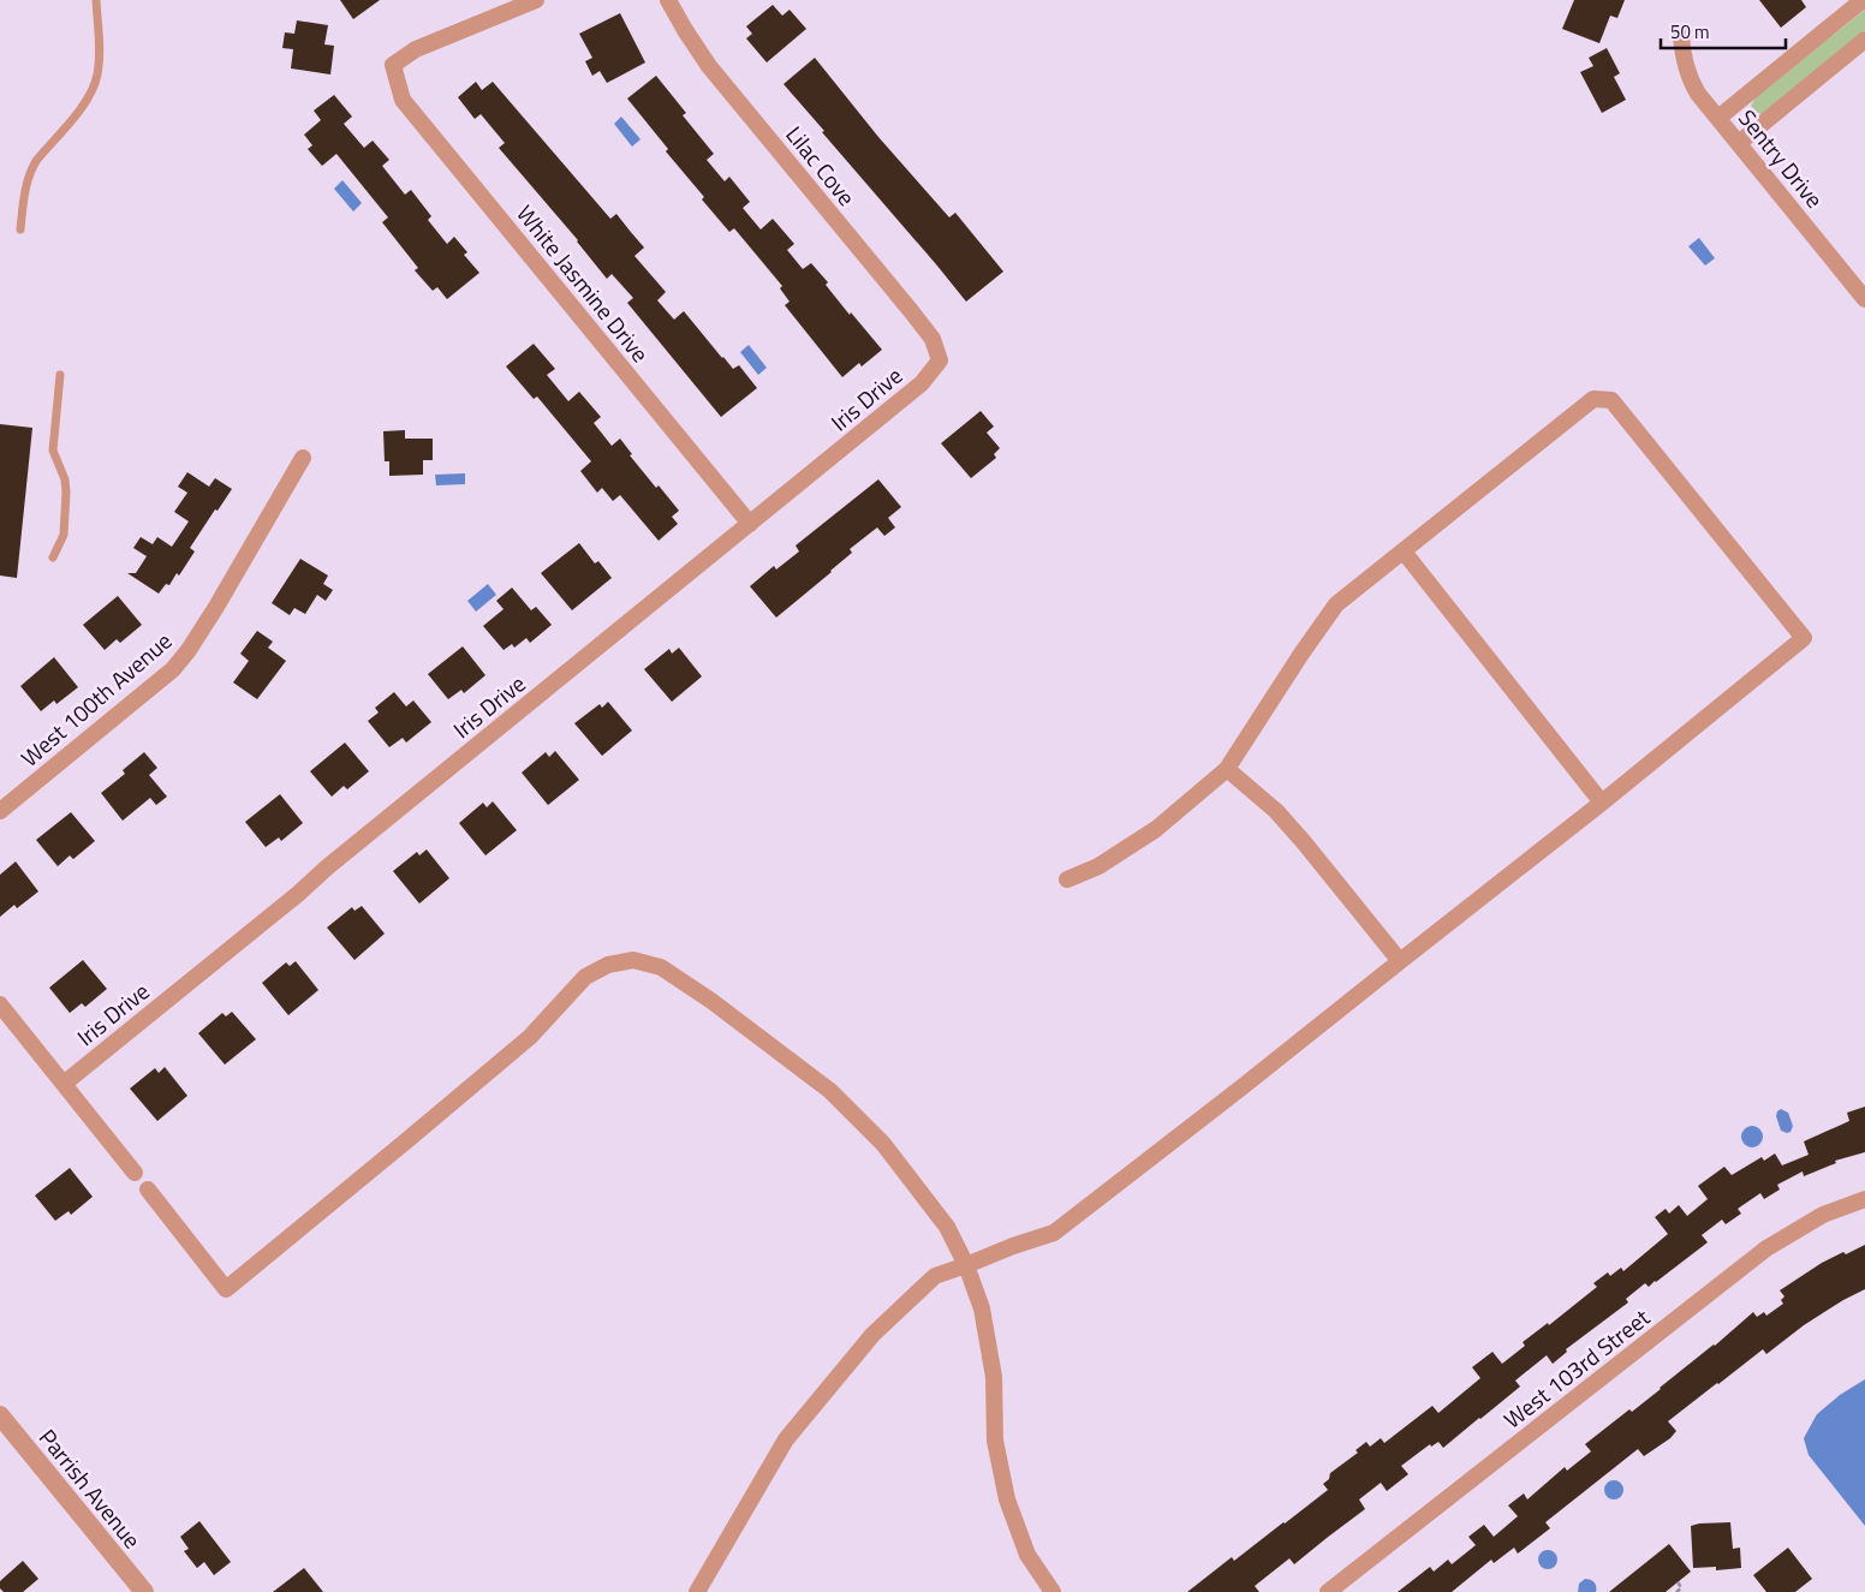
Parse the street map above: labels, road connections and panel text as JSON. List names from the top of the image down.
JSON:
{
  "streets": {
    "street": [
      "Sentry Drive",
      "Lilac Cove",
      "White Jasmine Drive",
      "Iris Drive",
      "West 100th Avenue",
      "West 103rd Street",
      "Parrish Avenue"
    ]
  },
  "crossings": [
    ["Lilac Cove", "Iris Drive"],
    ["White Jasmine Drive", "Iris Drive"]
  ],
  "scale_bar": "50 m"
}
